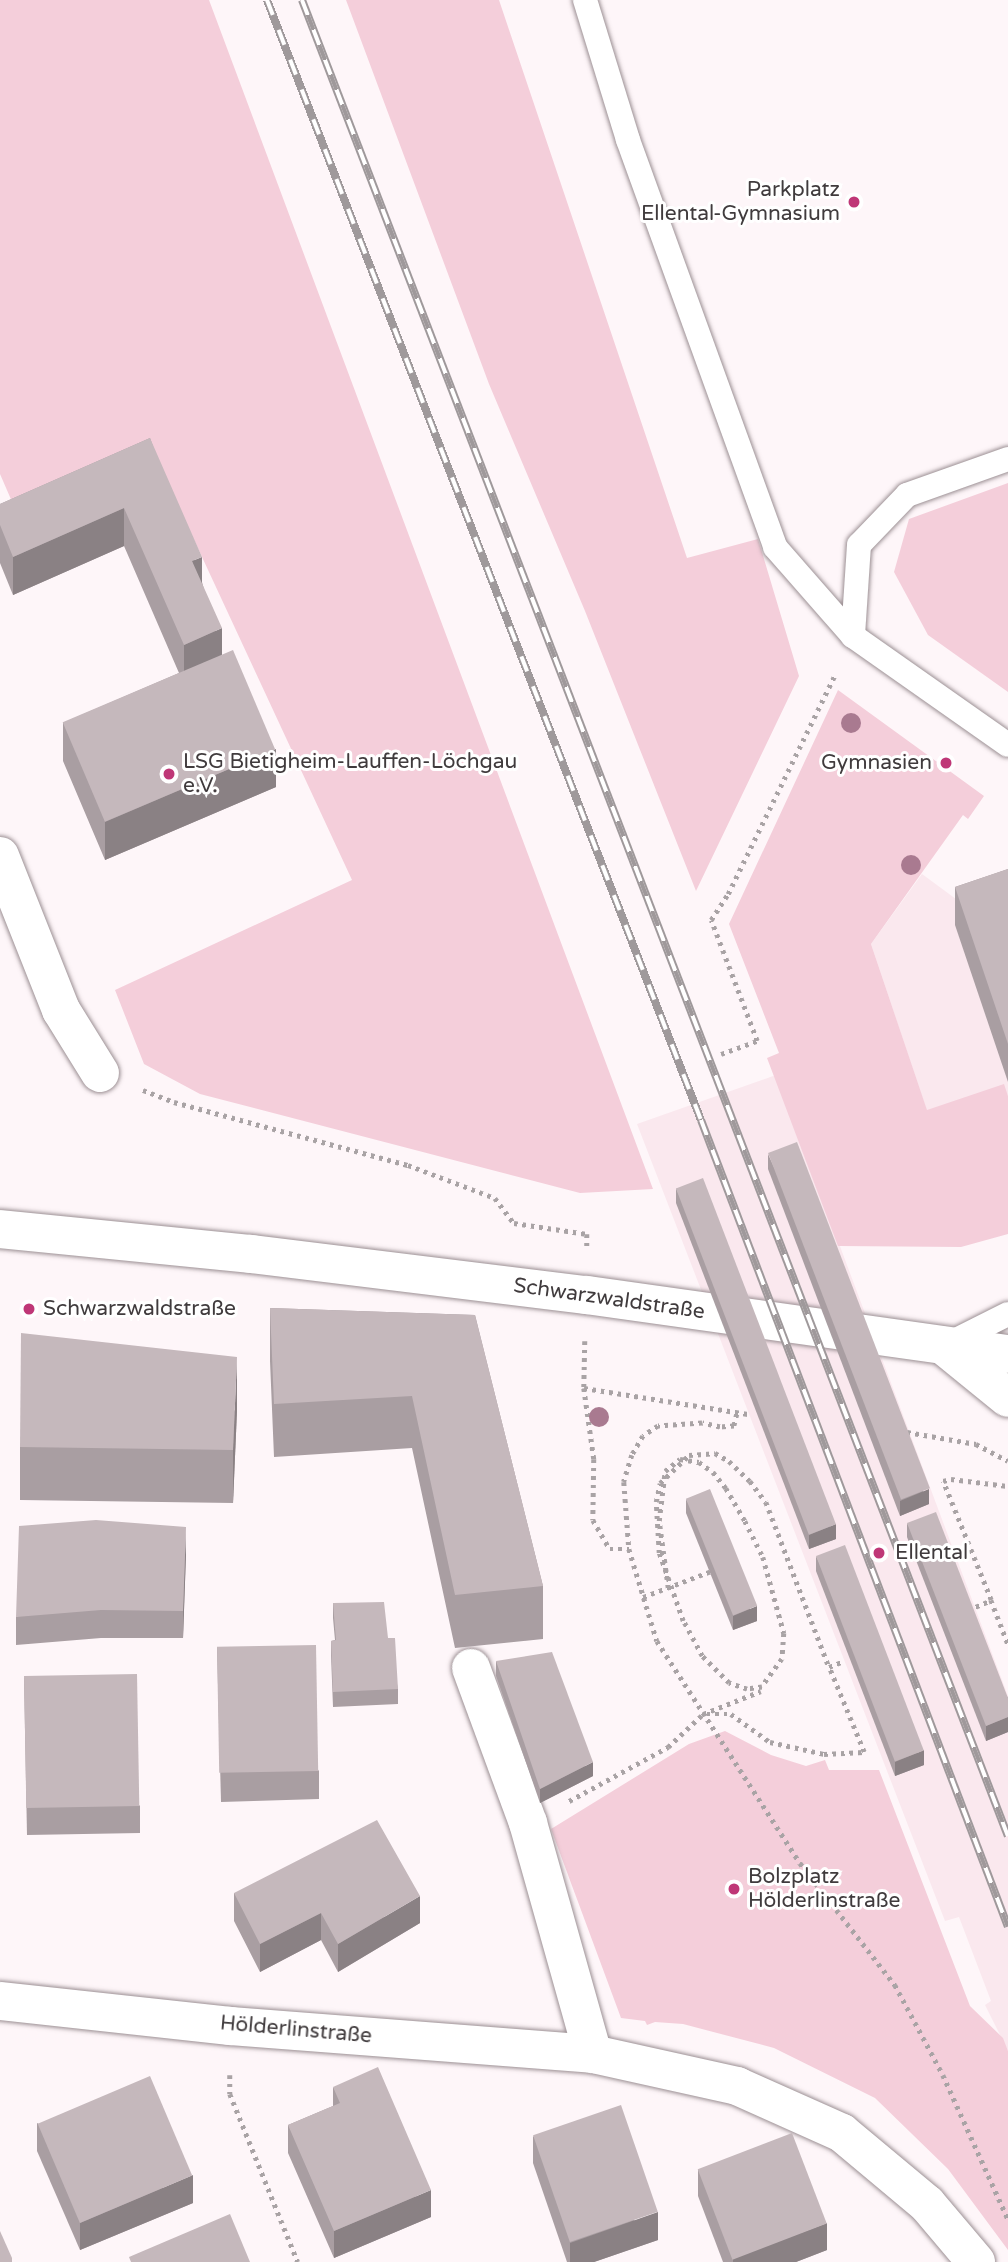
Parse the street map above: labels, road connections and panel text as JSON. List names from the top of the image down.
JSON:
{
  "streets": {
    "street": ["Schwarzwaldstraße", "Hölderlinstraße"]
  },
  "places": [
    "Parkplatz Ellental-Gymnasium",
    "Gymnasien",
    "LSG Bietigheim-Lauffen-Löchgau e.V.",
    "Schwarzwaldstraße",
    "Ellental",
    "Bolzplatz Hölderlinstraße"
  ]
}
